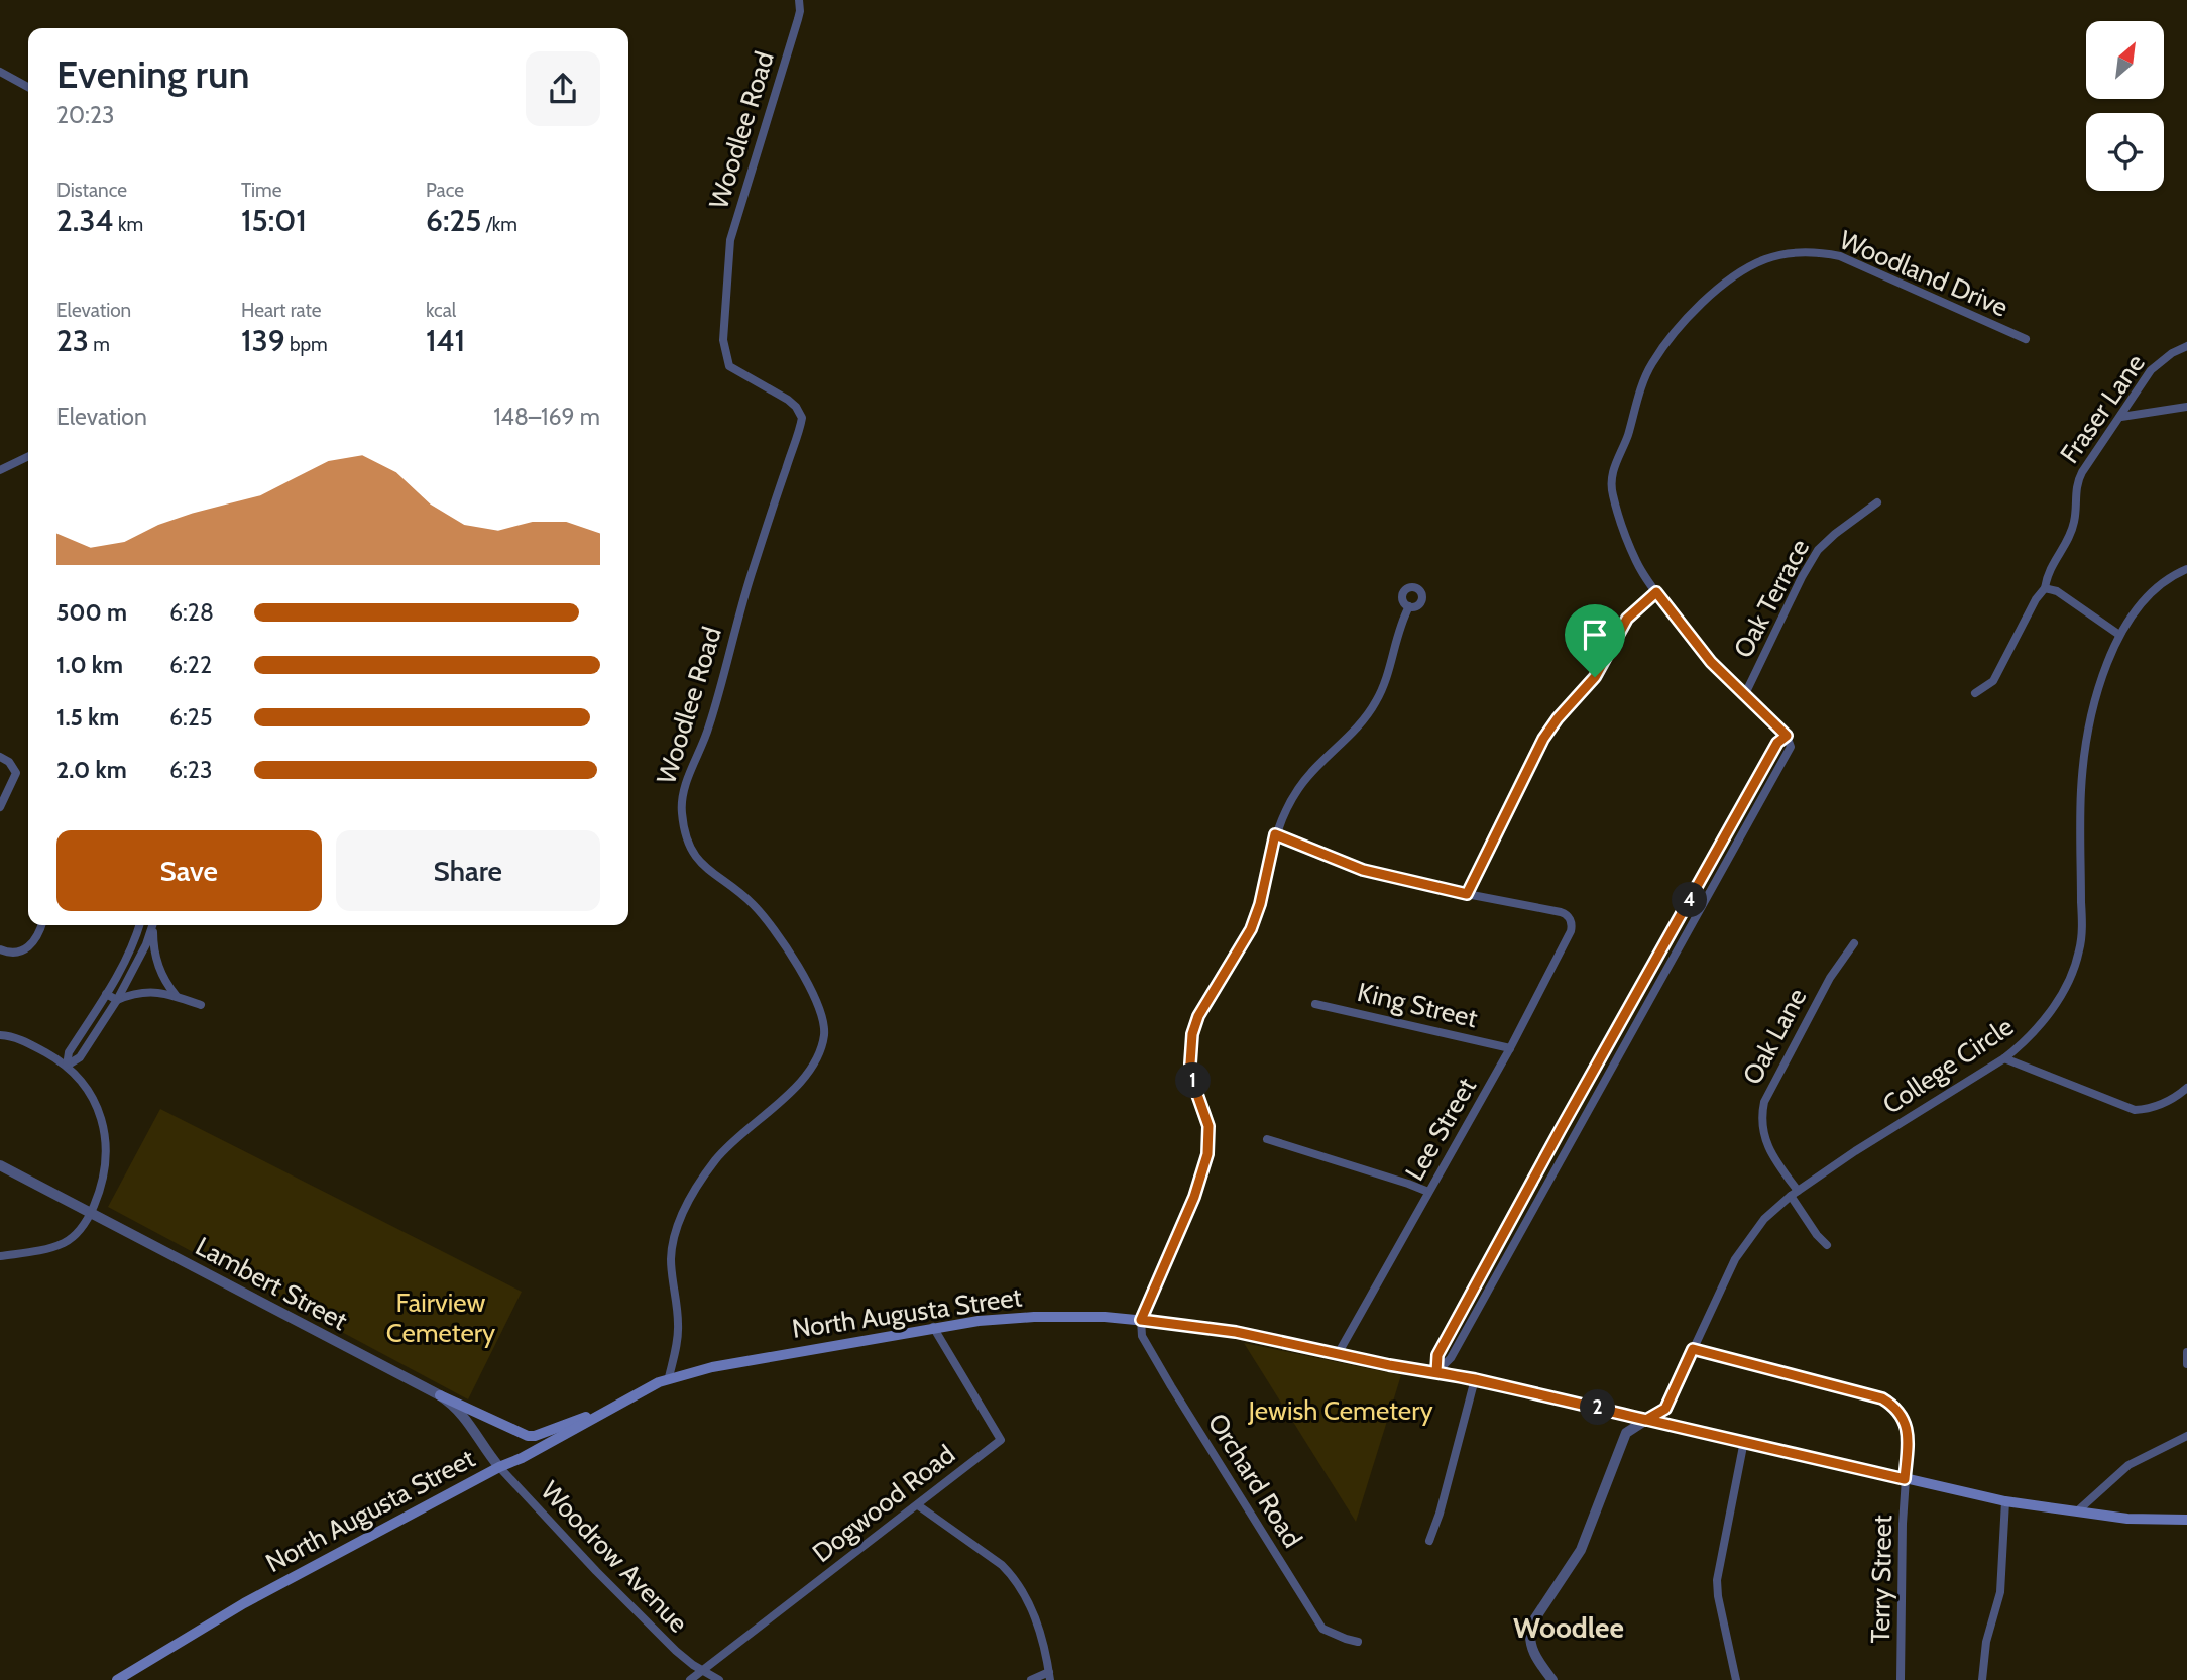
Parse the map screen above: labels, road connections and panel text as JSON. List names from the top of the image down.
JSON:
{
  "streets": {
    "main road": ["North Augusta Street"],
    "street": [
      "Woodlee Road",
      "Woodland Drive",
      "Fraser Lane",
      "Oak Terrace",
      "King Street",
      "Oak Lane",
      "College Circle",
      "Lee Street",
      "Lambert Street",
      "Orchard Road",
      "Dogwood Road",
      "Woodrow Avenue",
      "Terry Street"
    ]
  },
  "crossings": [
    ["Woodlee Road", "North Augusta Street"],
    ["Woodland Drive", "Oak Terrace"],
    ["King Street", "Lee Street"],
    ["Oak Lane", "College Circle"],
    ["College Circle", "North Augusta Street"],
    ["College Circle", "Terry Street"],
    ["Lee Street", "North Augusta Street"],
    ["Lambert Street", "North Augusta Street"],
    ["Lambert Street", "Woodrow Avenue"],
    ["North Augusta Street", "Orchard Road"],
    ["North Augusta Street", "Dogwood Road"],
    ["North Augusta Street", "Woodrow Avenue"],
    ["North Augusta Street", "Terry Street"],
    ["Dogwood Road", "Woodrow Avenue"]
  ],
  "districts": ["Woodlee"],
  "parks": ["Fairview Cemetery", "Jewish Cemetery"],
  "north": "top right",
  "page": {
    "heading": ["Evening run", "20:23"],
    "stats": [
      ["Distance", "2.34 km"],
      ["Time", "15:01"],
      ["Pace", "6:25 /km"],
      ["Elevation", "23 m"],
      ["Heart rate", "139 bpm"],
      ["kcal", "141"]
    ],
    "chart": ["Elevation", "148–169 m"],
    "list": [
      {
        "name": "500 m",
        "note": "6:28"
      },
      {
        "name": "1.0 km",
        "note": "6:22"
      },
      {
        "name": "1.5 km",
        "note": "6:25"
      },
      {
        "name": "2.0 km",
        "note": "6:23"
      }
    ],
    "buttons": ["Save", "Share"],
    "pins": ["4", "1", "2"]
  }
}
